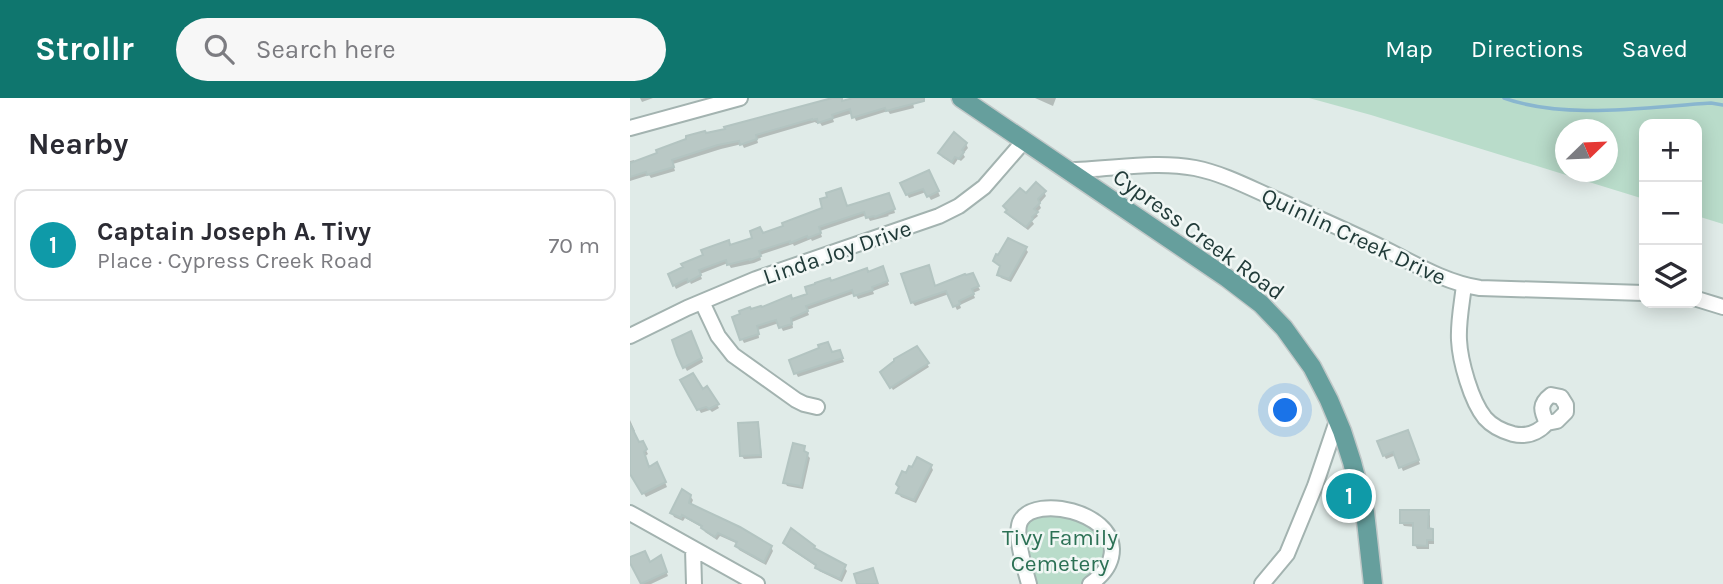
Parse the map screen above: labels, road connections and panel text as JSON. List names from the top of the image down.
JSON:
{
  "streets": {
    "main road": ["Cypress Creek Road"],
    "street": ["Quinlin Creek Drive", "Linda Joy Drive"]
  },
  "crossings": [
    ["Cypress Creek Road", "Quinlin Creek Drive"],
    ["Cypress Creek Road", "Linda Joy Drive"]
  ],
  "parks": ["Tivy Family Cemetery"],
  "north": "top right",
  "page": {
    "header": "Strollr",
    "search": "Search here",
    "nav": ["Map", "Directions", "Saved"],
    "heading": "Nearby",
    "map_buttons": ["+", "−"],
    "list": [
      {
        "mark": "1",
        "name": "Captain Joseph A. Tivy",
        "note": "Place · Cypress Creek Road",
        "value": "70 m"
      }
    ],
    "pins": "1"
  }
}
